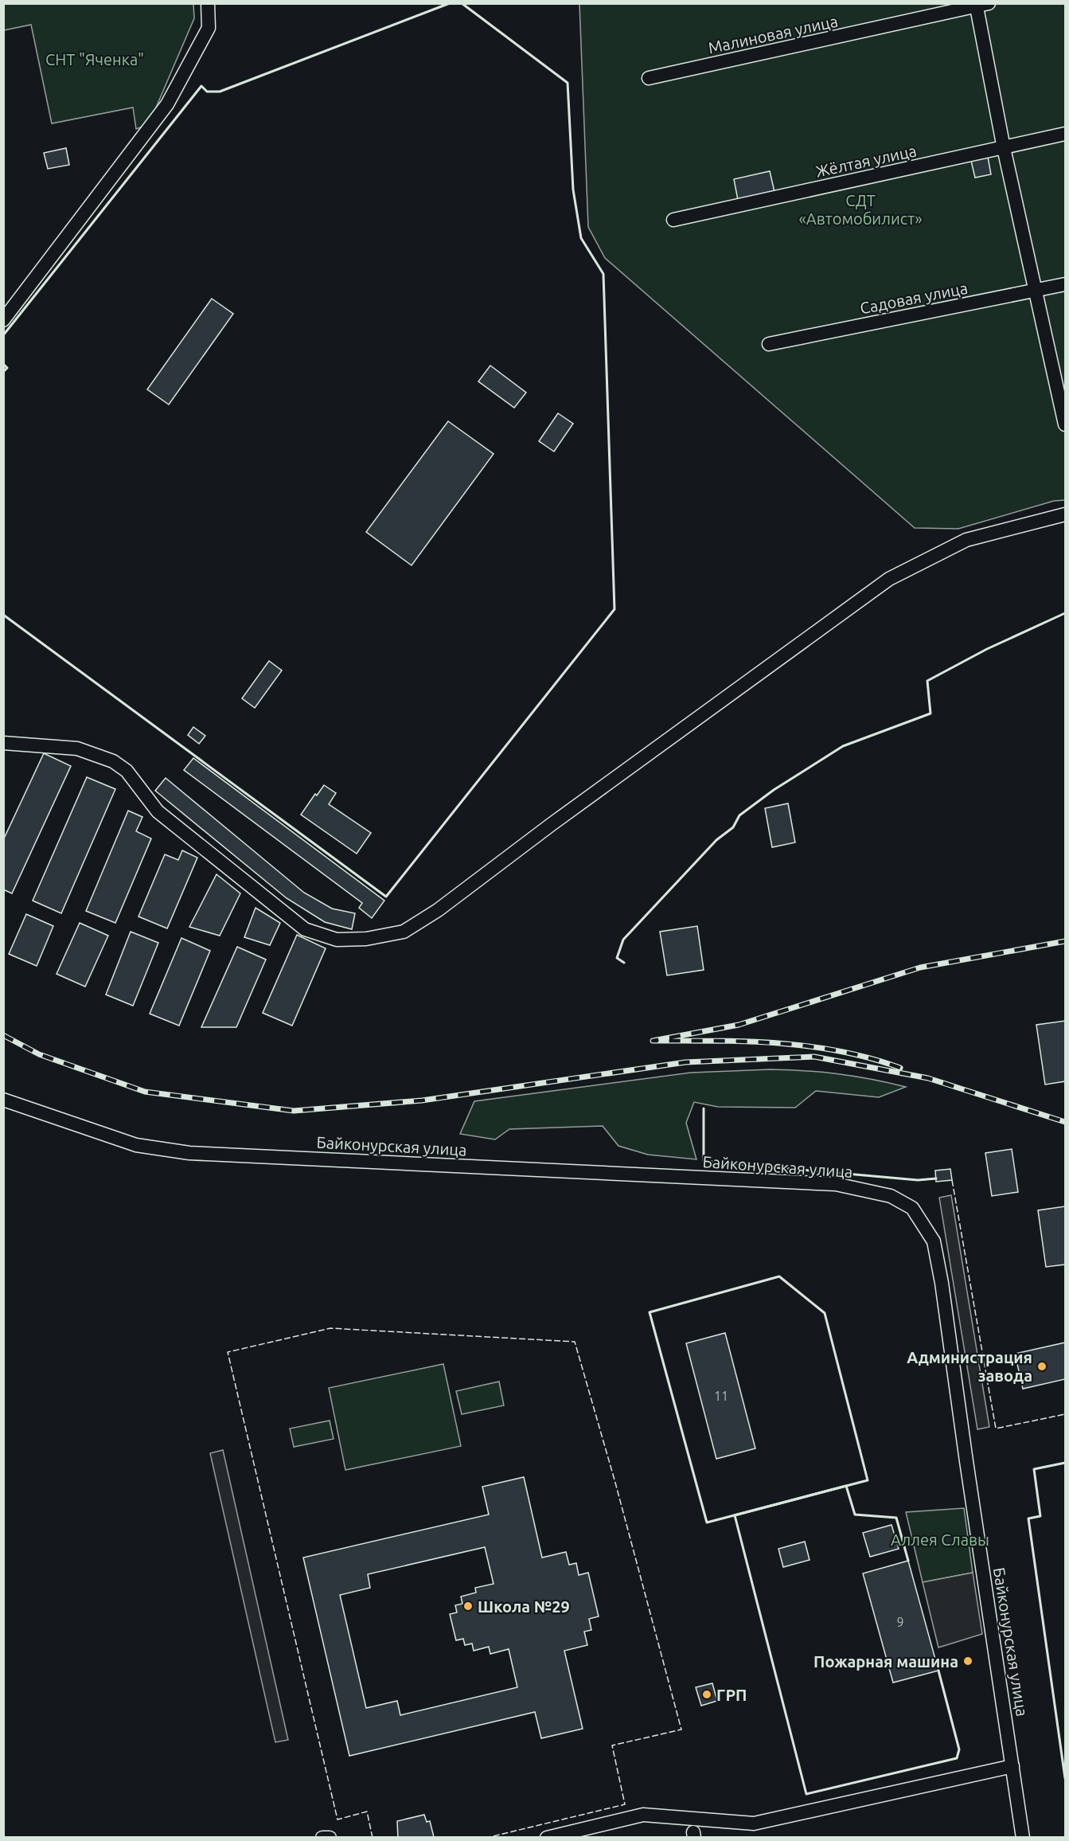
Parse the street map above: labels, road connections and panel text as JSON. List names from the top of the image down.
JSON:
{
  "streets": {
    "street": [
      "Малиновая улица",
      "Жёлтая улица",
      "Садовая улица",
      "Байконурская улица"
    ]
  },
  "parks": ["СНТ \"Яченка\"", "СДТ «Автомобилист»", "Аллея Славы"],
  "places": [
    "Администрация завода",
    "Школа №29",
    "Пожарная машина",
    "ГРП"
  ],
  "house_numbers": ["11", "9"]
}
